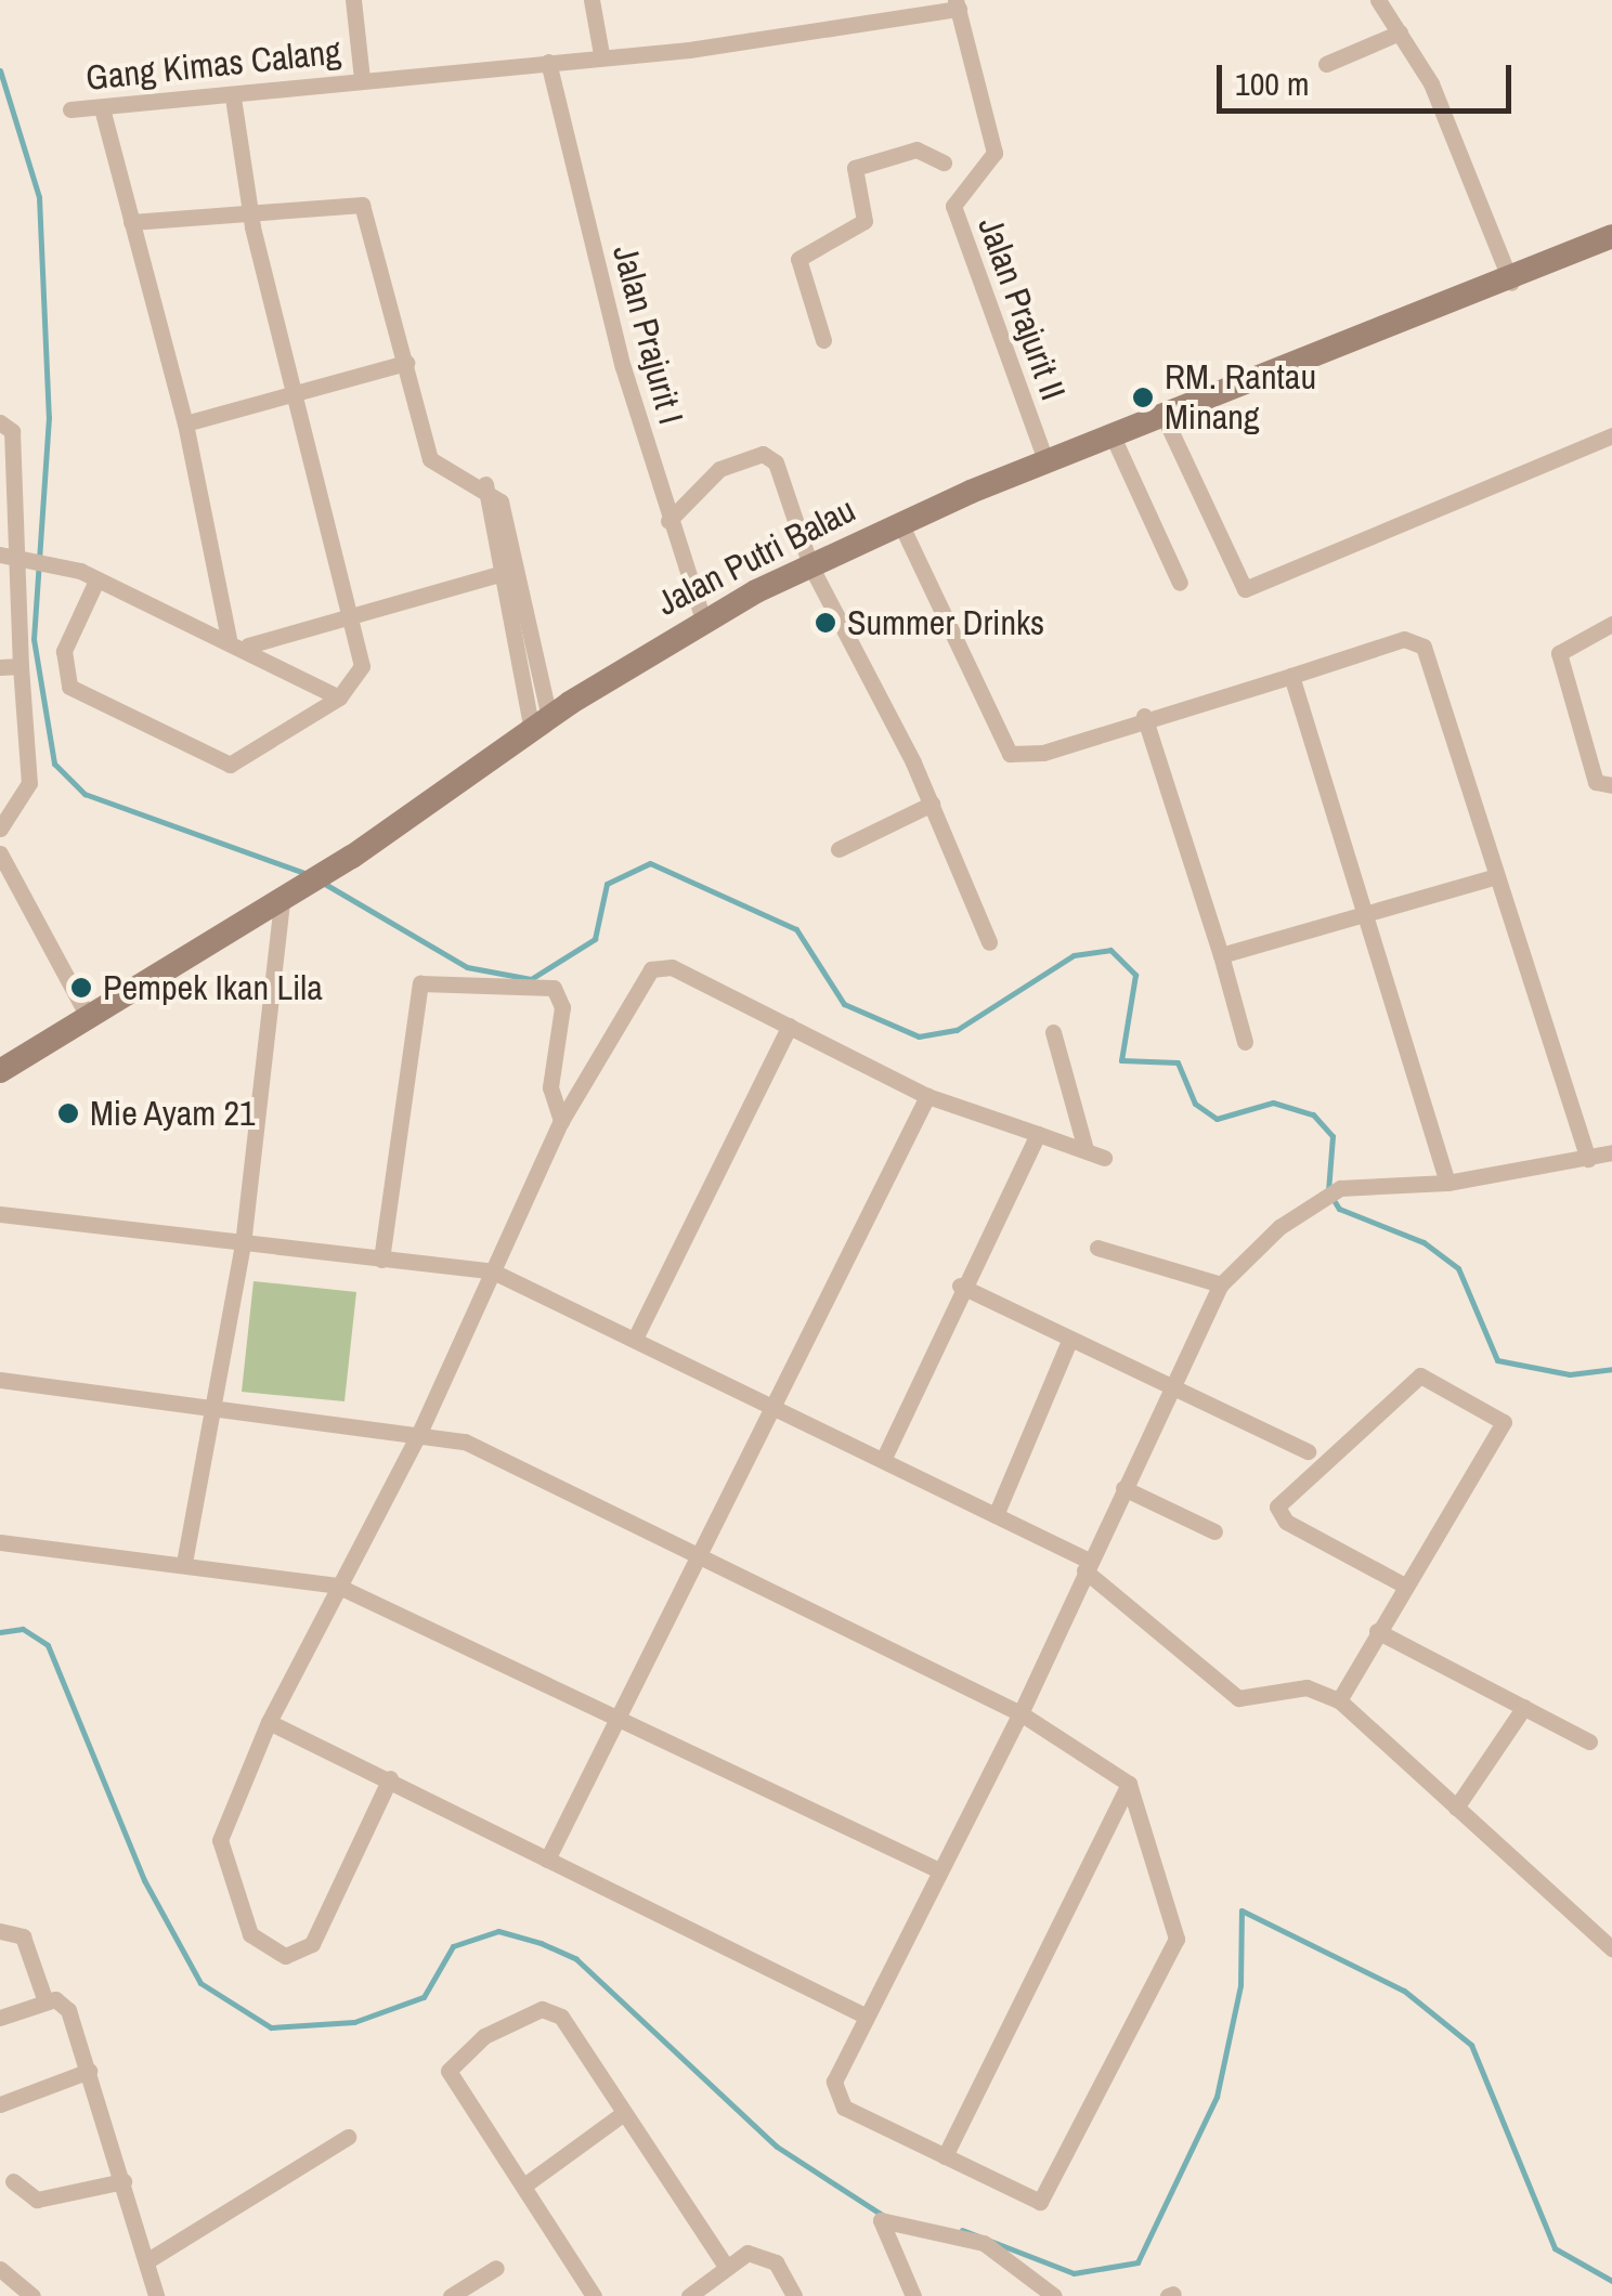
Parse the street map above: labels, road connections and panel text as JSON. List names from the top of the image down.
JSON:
{
  "streets": {
    "main road": ["Jalan Putri Balau"],
    "street": ["Gang Kimas Calang", "Jalan Prajurit II", "Jalan Prajurit I"]
  },
  "crossings": [
    ["Gang Kimas Calang", "Jalan Prajurit II"],
    ["Gang Kimas Calang", "Jalan Prajurit I"],
    ["Jalan Prajurit II", "Jalan Putri Balau"],
    ["Jalan Prajurit I", "Jalan Putri Balau"]
  ],
  "places": [
    "RM. Rantau Minang",
    "Summer Drinks",
    "Pempek Ikan Lila",
    "Mie Ayam 21"
  ],
  "scale_bar": "100 m"
}
